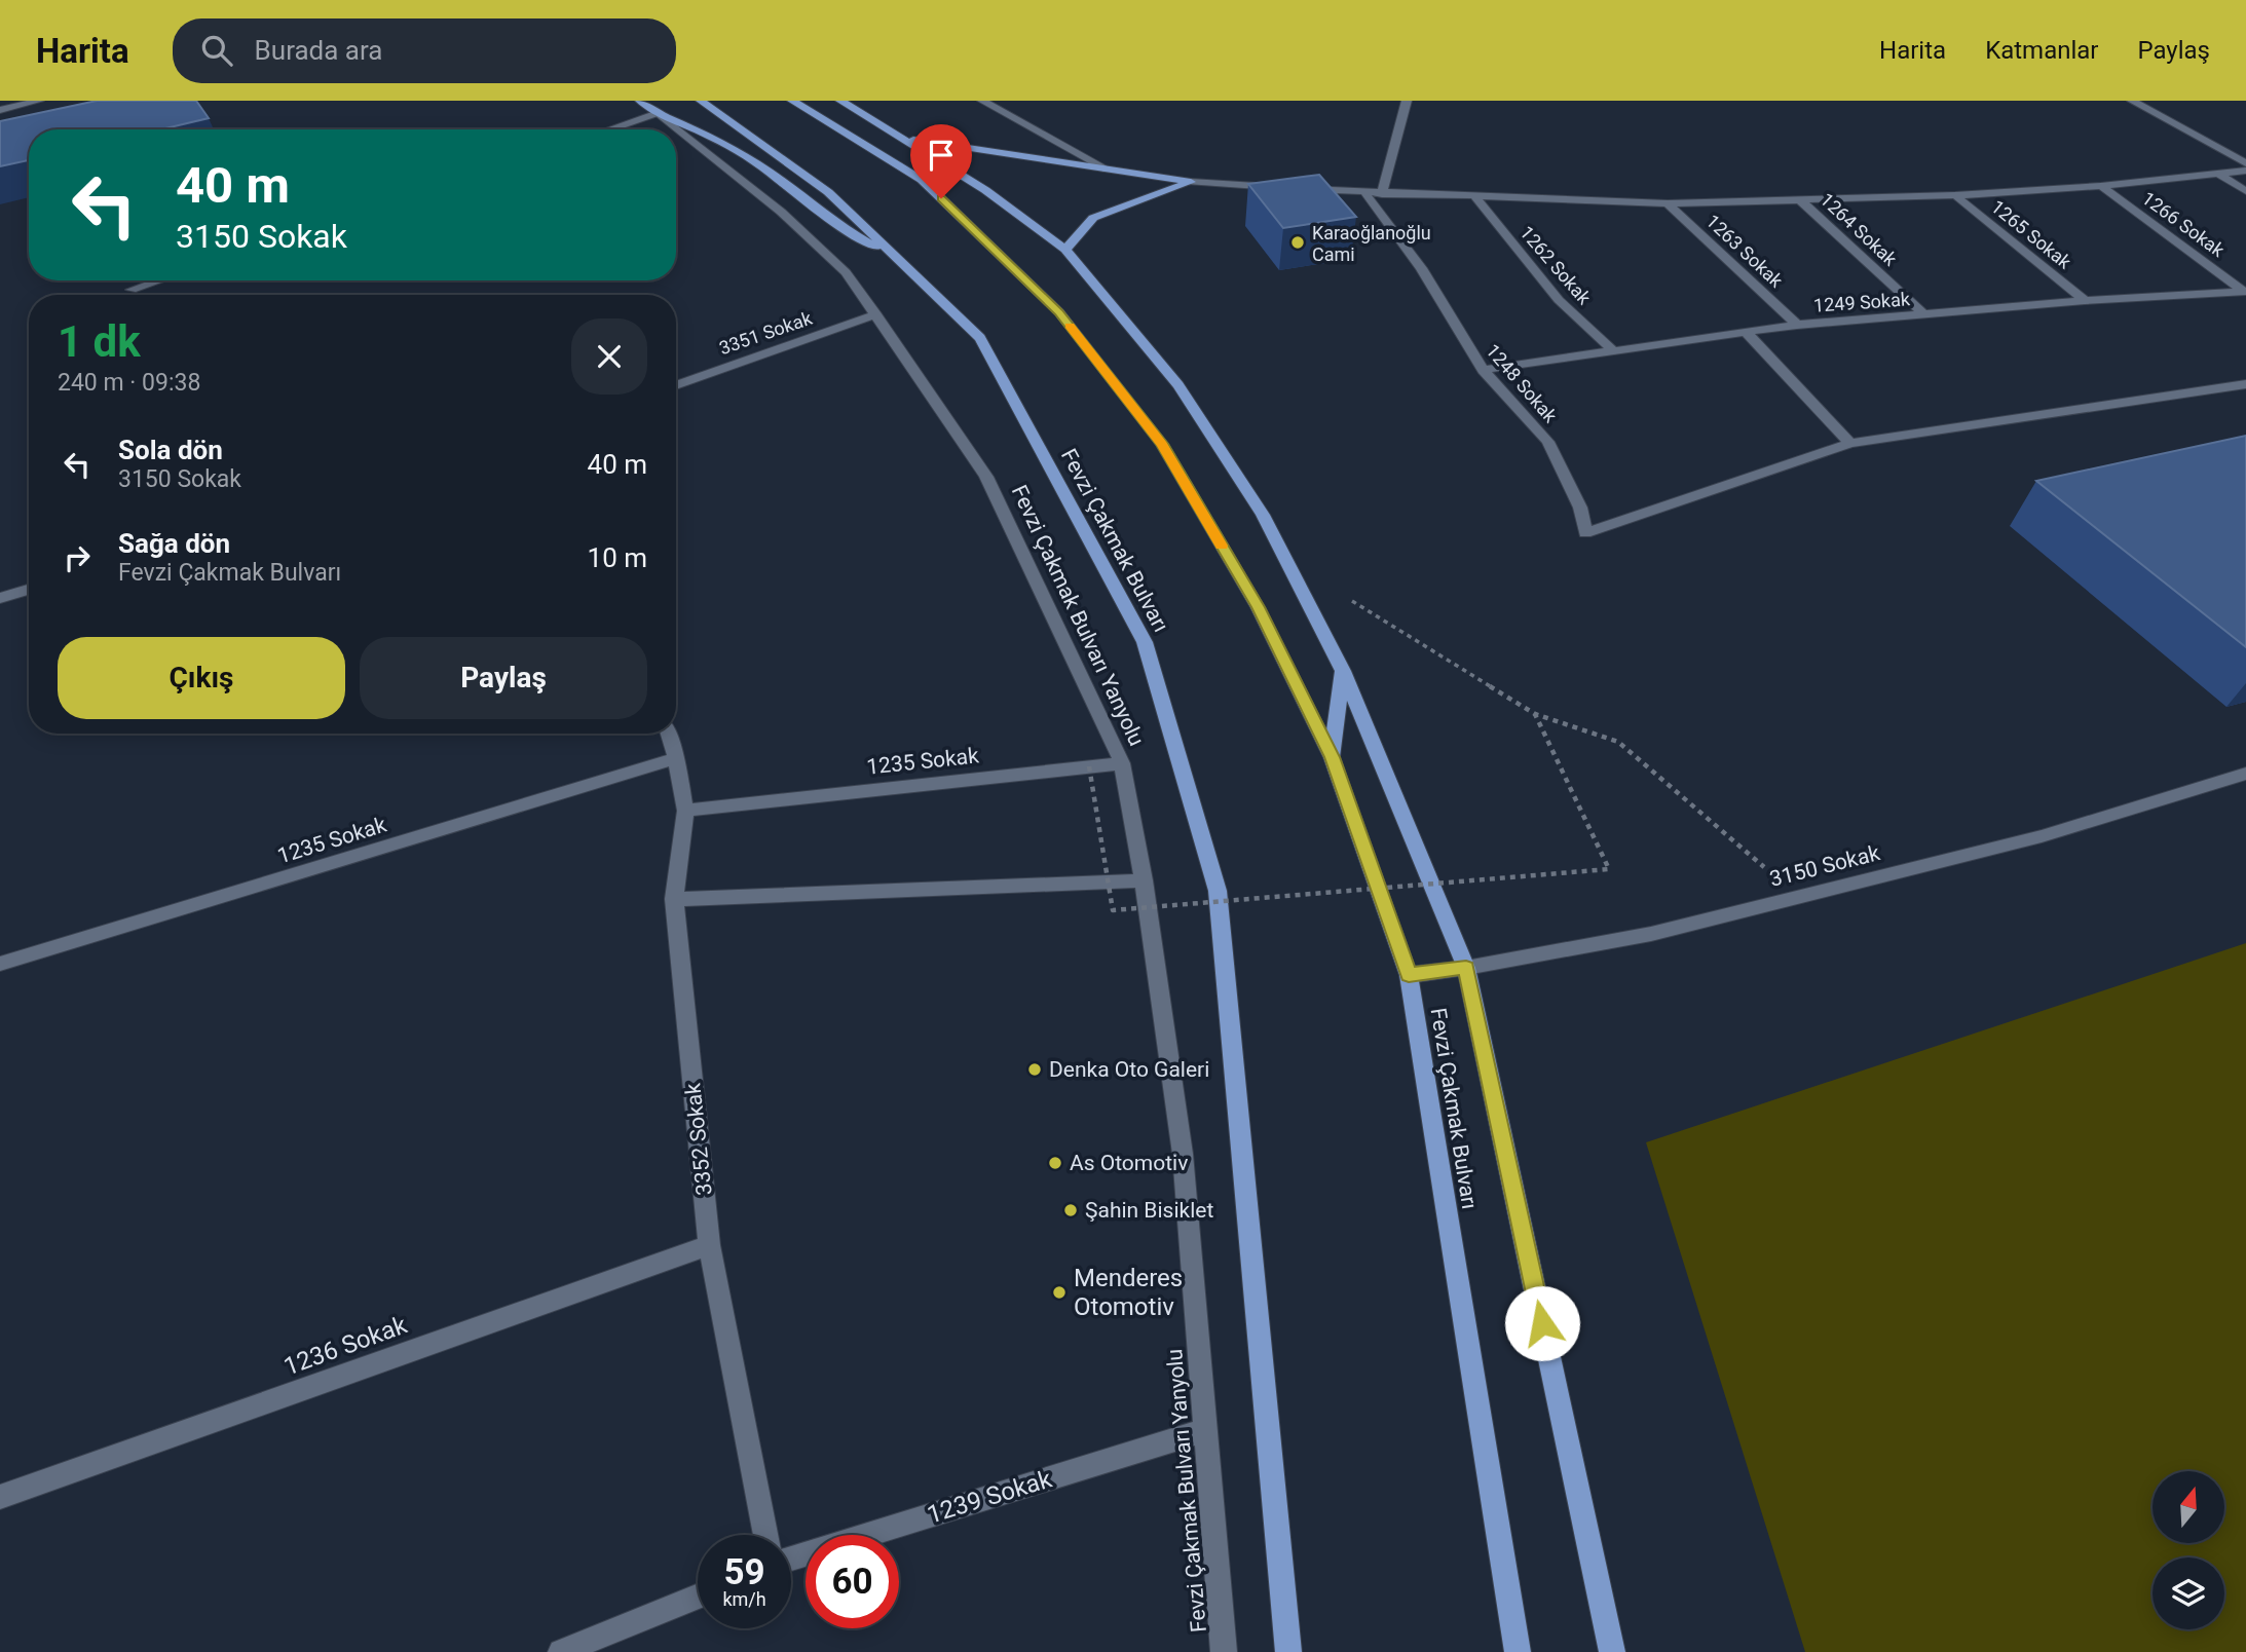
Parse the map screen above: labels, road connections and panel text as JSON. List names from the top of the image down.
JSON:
{
  "streets": {
    "main road": ["Fevzi Çakmak Bulvarı"],
    "street": [
      "1266 Sokak",
      "1264 Sokak",
      "1265 Sokak",
      "1263 Sokak",
      "1262 Sokak",
      "1249 Sokak",
      "3351 Sokak",
      "1248 Sokak",
      "Fevzi Çakmak Bulvarı Yanyolu",
      "1235 Sokak",
      "3150 Sokak",
      "3352 Sokak",
      "1236 Sokak",
      "1239 Sokak"
    ]
  },
  "crossings": [
    ["1266 Sokak", "1249 Sokak"],
    ["1264 Sokak", "1249 Sokak"],
    ["1265 Sokak", "1249 Sokak"],
    ["1263 Sokak", "1249 Sokak"],
    ["1262 Sokak", "1249 Sokak"],
    ["1249 Sokak", "1248 Sokak"],
    ["3351 Sokak", "Fevzi Çakmak Bulvarı Yanyolu"],
    ["Fevzi Çakmak Bulvarı", "3150 Sokak"],
    ["Fevzi Çakmak Bulvarı Yanyolu", "1235 Sokak"],
    ["Fevzi Çakmak Bulvarı Yanyolu", "1239 Sokak"],
    ["1235 Sokak", "3352 Sokak"],
    ["3352 Sokak", "1236 Sokak"]
  ],
  "places": [
    "Karaoğlanoğlu Cami",
    "Denka Oto Galeri",
    "As Otomotiv",
    "Şahin Bisiklet",
    "Menderes Otomotiv"
  ],
  "north": "top",
  "page": {
    "header": "Harita",
    "search": "Burada ara",
    "nav": ["Harita", "Katmanlar", "Paylaş"],
    "turn": ["40 m", "3150 Sokak"],
    "heading": ["1 dk", "240 m · 09:38"],
    "list": [
      {
        "name": "Sola dön",
        "note": "3150 Sokak",
        "value": "40 m"
      },
      {
        "name": "Sağa dön",
        "note": "Fevzi Çakmak Bulvarı",
        "value": "10 m"
      }
    ],
    "buttons": ["Çıkış", "Paylaş"],
    "speed": "59 km/h",
    "limit": "60"
  }
}
